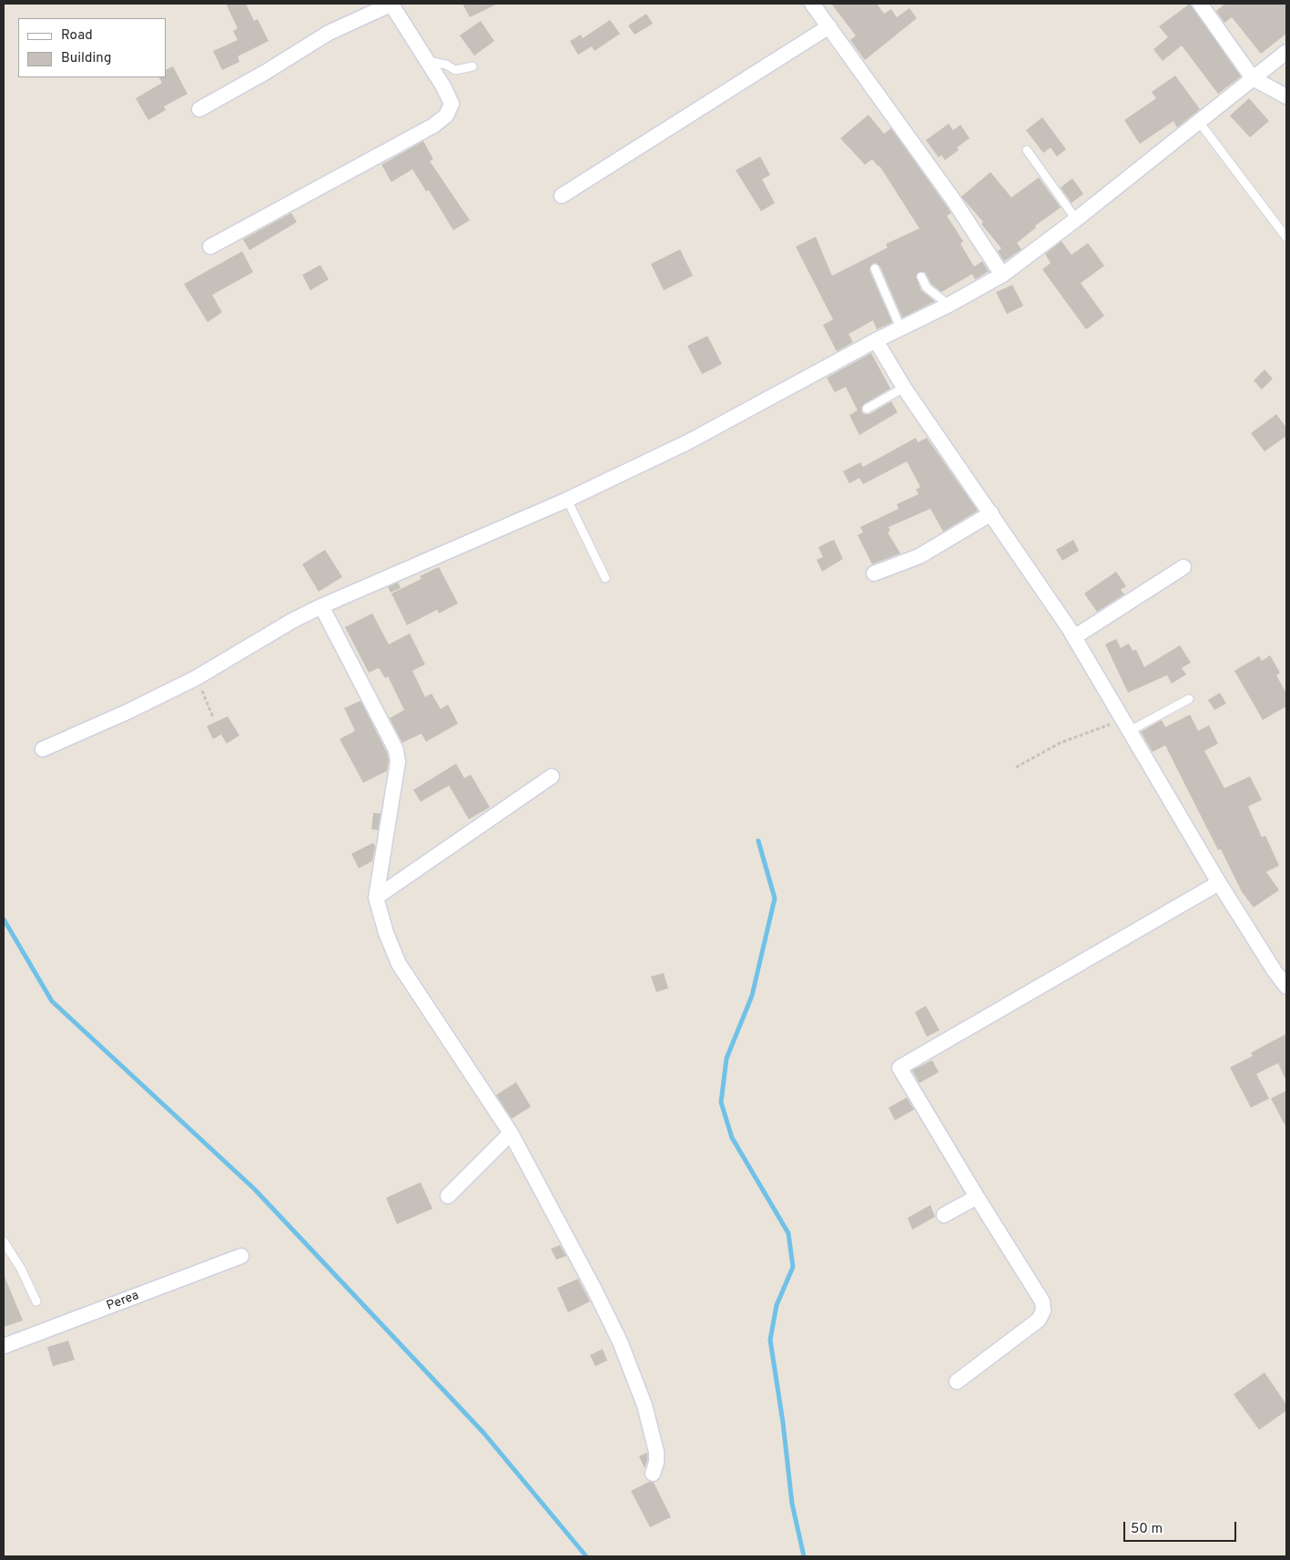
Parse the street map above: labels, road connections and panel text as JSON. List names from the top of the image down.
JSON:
{
  "streets": {
    "street": ["Perea"]
  },
  "legend": ["Road", "Building"],
  "scale_bar": "50 m"
}
